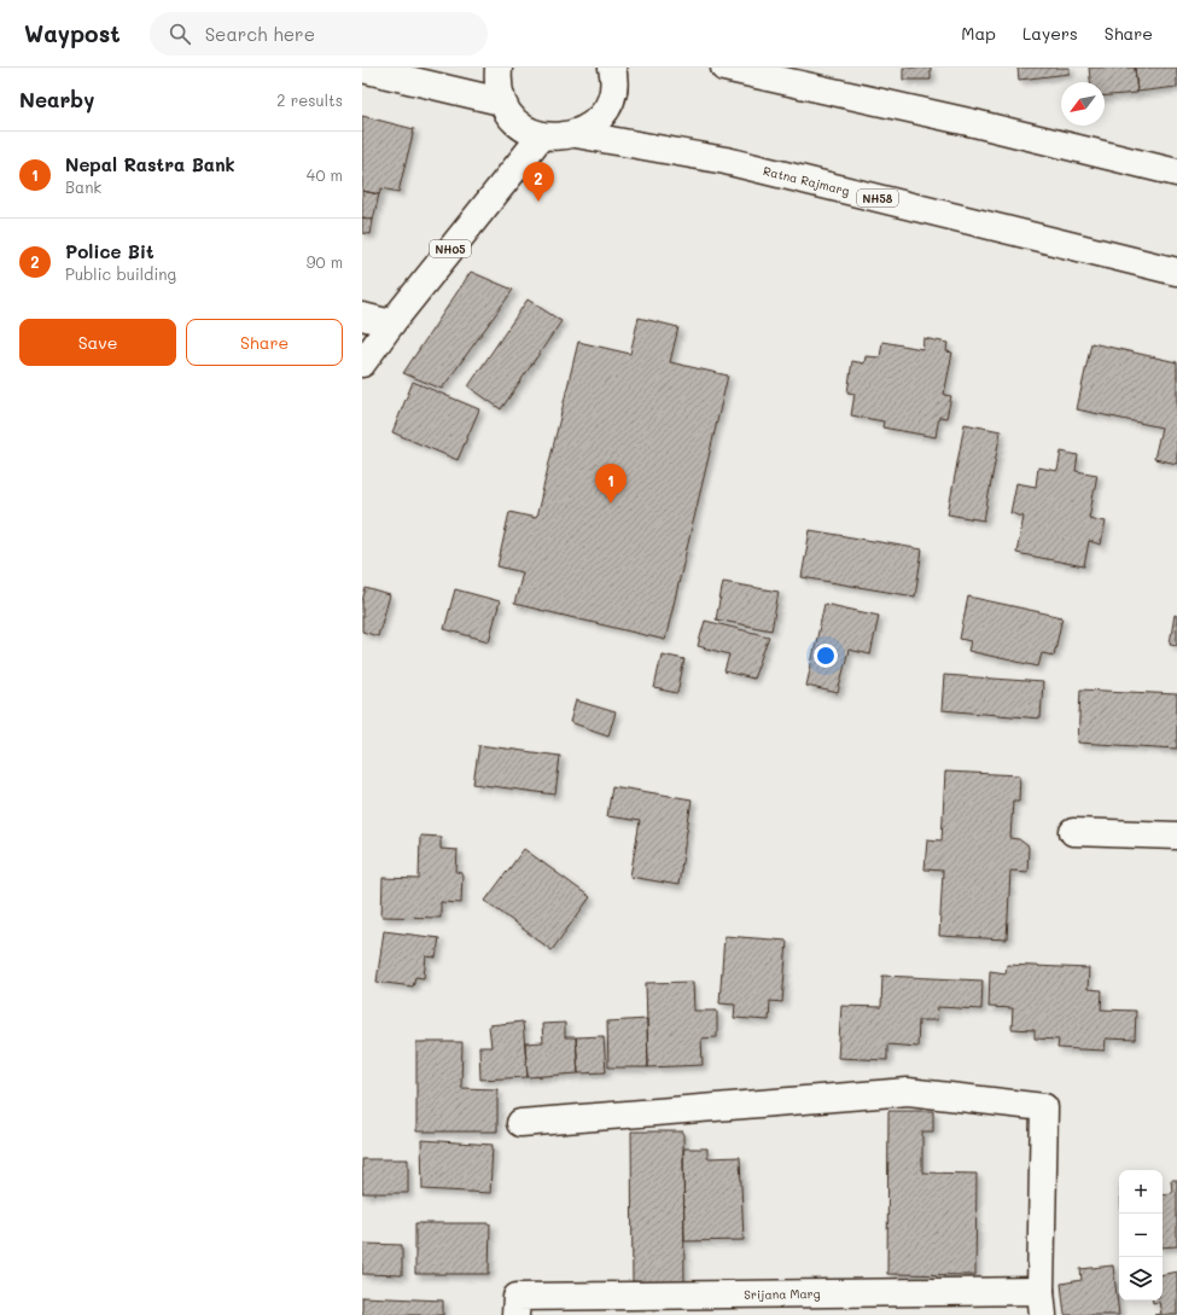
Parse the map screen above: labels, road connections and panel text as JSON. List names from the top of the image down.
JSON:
{
  "streets": {
    "main road": [
      "Ratna Rajmarg",
      "NH58",
      "NH05",
      "Srijana Marg"
    ]
  },
  "crossings": [
    ["Ratna Rajmarg", "NH05"]
  ],
  "north": "bottom left",
  "page": {
    "header": "Waypost",
    "search": "Search here",
    "nav": ["Map", "Layers", "Share"],
    "heading": ["Nearby", "2 results"],
    "list": [
      {
        "mark": "1",
        "name": "Nepal Rastra Bank",
        "note": "Bank",
        "value": "40 m"
      },
      {
        "mark": "2",
        "name": "Police Bit",
        "note": "Public building",
        "value": "90 m"
      }
    ],
    "pins": ["2", "1"],
    "buttons": ["Save", "Share"],
    "map_buttons": ["+", "−"]
  }
}
